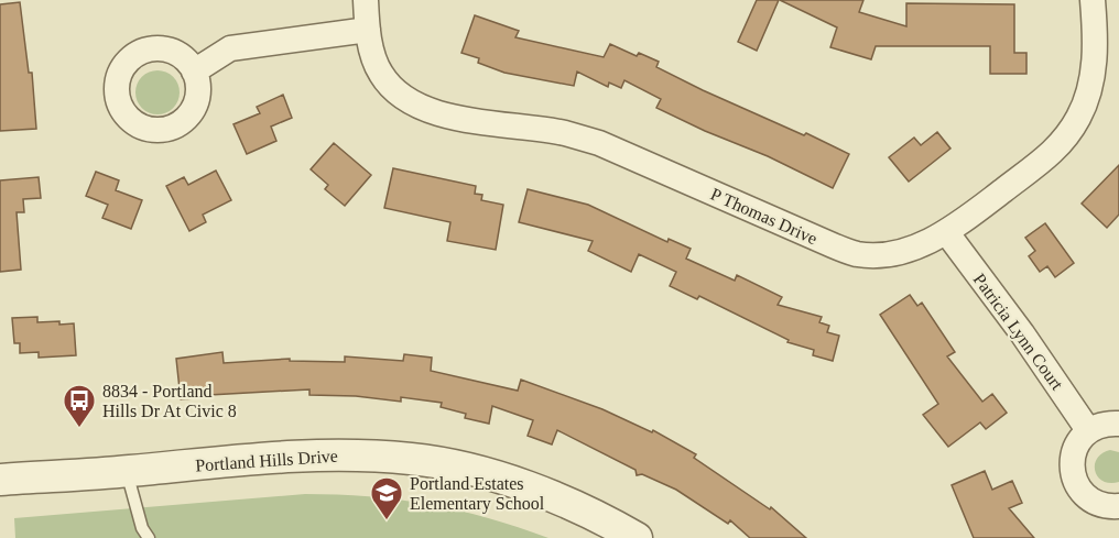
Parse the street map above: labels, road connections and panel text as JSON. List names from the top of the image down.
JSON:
{
  "streets": {
    "street": ["P Thomas Drive", "Patricia Lynn Court", "Portland Hills Drive"]
  },
  "crossings": [
    ["P Thomas Drive", "Patricia Lynn Court"]
  ],
  "places": {
    "bus stop": ["8834 - Portland Hills Dr At Civic 8"],
    "school or university": ["Portland Estates Elementary School"]
  }
}
